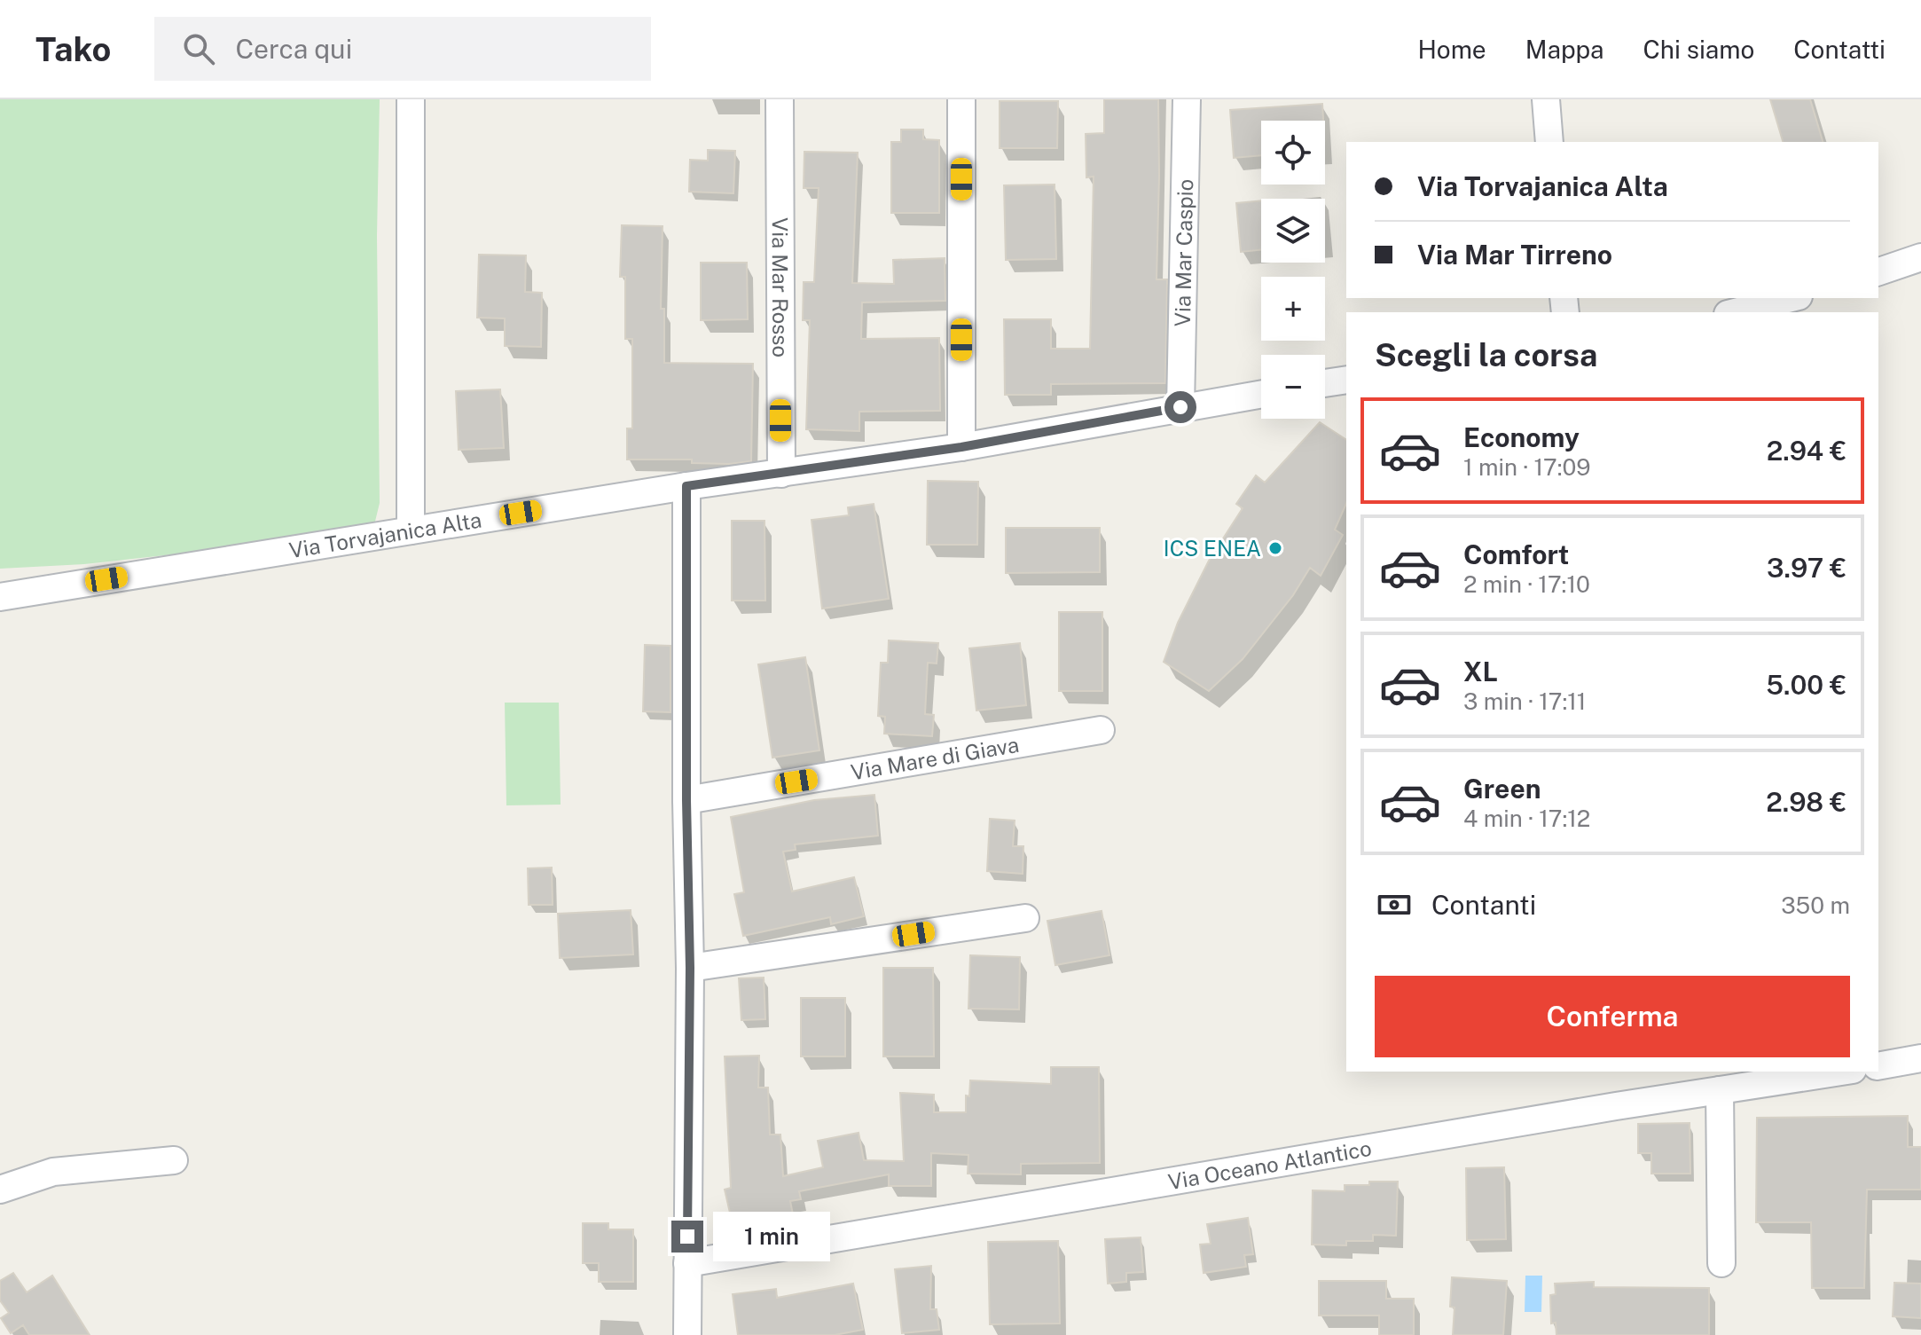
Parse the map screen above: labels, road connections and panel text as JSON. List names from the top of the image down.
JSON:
{
  "streets": {
    "street": [
      "Via Mar Caspio",
      "Via Mar Rosso",
      "Via Torvajanica Alta",
      "Via Mare di Giava",
      "Via Oceano Atlantico"
    ]
  },
  "crossings": [
    ["Via Mar Caspio", "Via Torvajanica Alta"],
    ["Via Mar Rosso", "Via Torvajanica Alta"]
  ],
  "places": ["ICS ENEA"],
  "page": {
    "header": "Tako",
    "search": "Cerca qui",
    "nav": [
      "Home",
      "Mappa",
      "Chi siamo",
      "Contatti"
    ],
    "map_buttons": ["+", "−"],
    "banner": ["Via Torvajanica Alta", "Via Mar Tirreno"],
    "heading": "Scegli la corsa",
    "list": [
      {
        "name": "Economy",
        "note": "1 min · 17:09",
        "value": "2.94 €"
      },
      {
        "name": "Comfort",
        "note": "2 min · 17:10",
        "value": "3.97 €"
      },
      {
        "name": "XL",
        "note": "3 min · 17:11",
        "value": "5.00 €"
      },
      {
        "name": "Green",
        "note": "4 min · 17:12",
        "value": "2.98 €"
      }
    ],
    "pay": ["Contanti", "350 m"],
    "buttons": "Conferma",
    "bubble": "1 min"
  }
}
